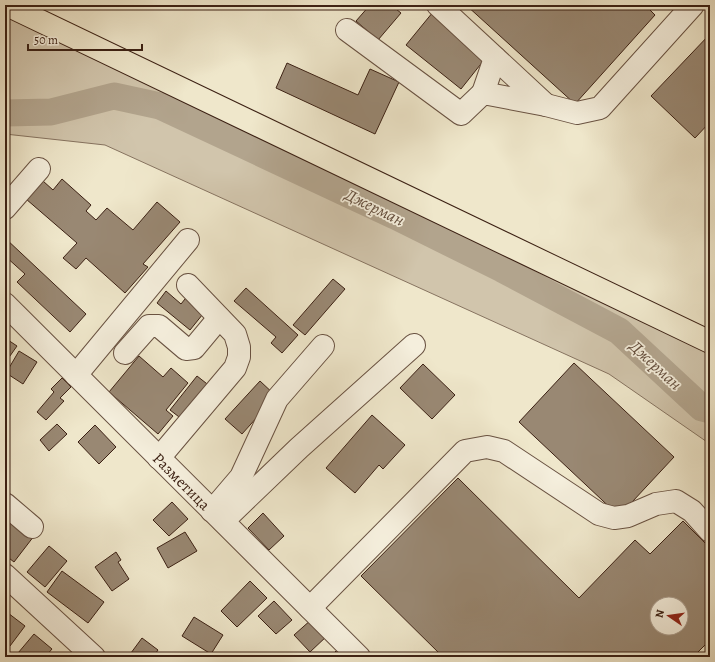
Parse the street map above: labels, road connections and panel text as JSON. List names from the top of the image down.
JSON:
{
  "streets": {
    "street": ["Разметица"]
  },
  "water": ["Джерман"],
  "scale_bar": "50 m",
  "north": "left"
}
